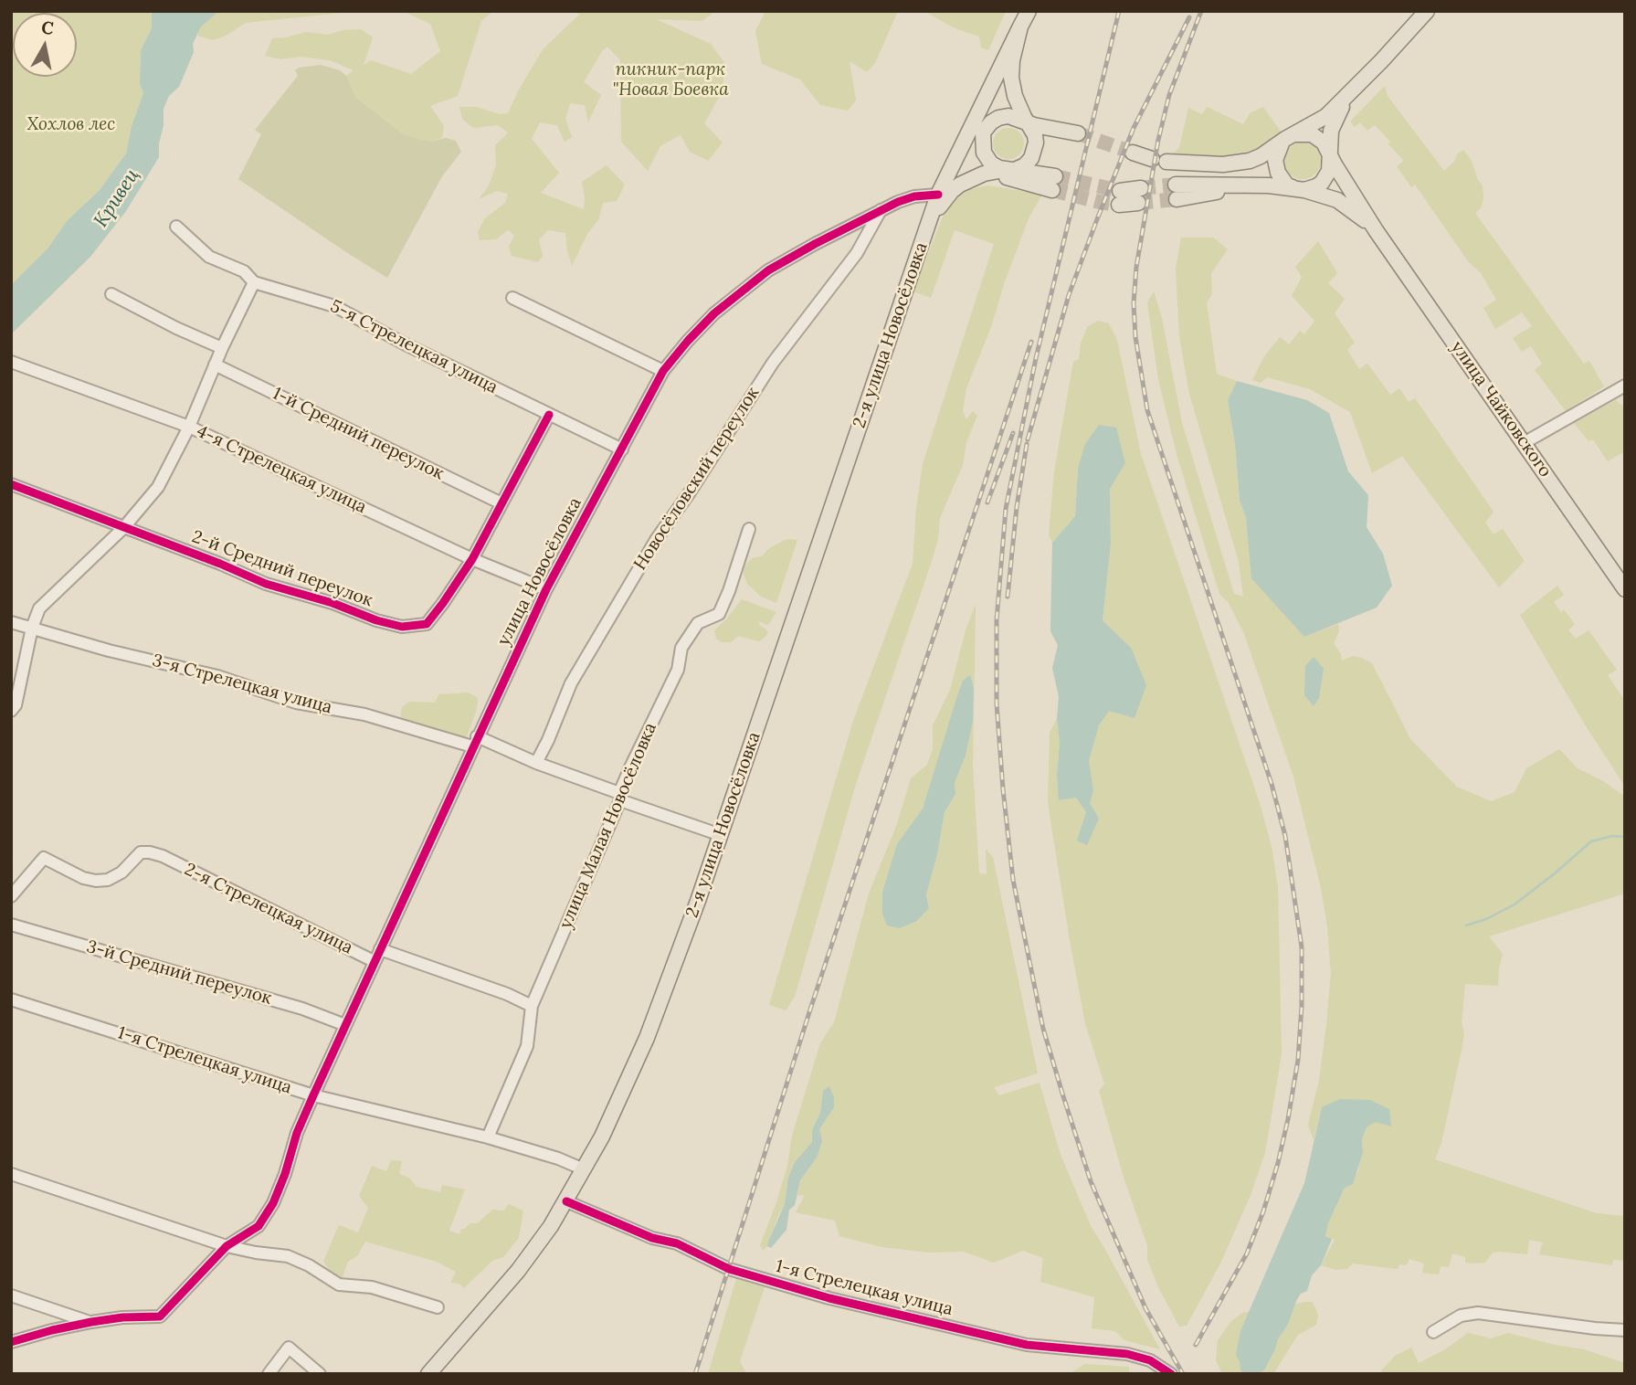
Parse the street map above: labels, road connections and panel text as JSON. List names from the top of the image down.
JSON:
{
  "streets": {
    "main road": ["2-я улица Новосёловка", "улица Чайковского"],
    "street": [
      "5-я Стрелецкая улица",
      "1-й Средний переулок",
      "4-я Стрелецкая улица",
      "Новосёловский переулок",
      "2-й Средний переулок",
      "улица Новосёловка",
      "3-я Стрелецкая улица",
      "улица Малая Новосёловка",
      "2-я Стрелецкая улица",
      "3-й Средний переулок",
      "1-я Стрелецкая улица"
    ]
  },
  "crossings": [
    ["2-я улица Новосёловка", "улица Новосёловка"],
    ["2-я улица Новосёловка", "3-я Стрелецкая улица"],
    ["2-я улица Новосёловка", "1-я Стрелецкая улица"],
    ["5-я Стрелецкая улица", "2-й Средний переулок"],
    ["5-я Стрелецкая улица", "улица Новосёловка"],
    ["1-й Средний переулок", "2-й Средний переулок"],
    ["4-я Стрелецкая улица", "2-й Средний переулок"],
    ["4-я Стрелецкая улица", "улица Новосёловка"],
    ["Новосёловский переулок", "улица Новосёловка"],
    ["Новосёловский переулок", "3-я Стрелецкая улица"],
    ["улица Новосёловка", "3-я Стрелецкая улица"],
    ["улица Новосёловка", "2-я Стрелецкая улица"],
    ["улица Новосёловка", "3-й Средний переулок"],
    ["улица Новосёловка", "1-я Стрелецкая улица"],
    ["3-я Стрелецкая улица", "улица Малая Новосёловка"],
    ["улица Малая Новосёловка", "2-я Стрелецкая улица"],
    ["улица Малая Новосёловка", "1-я Стрелецкая улица"]
  ],
  "water": ["Кривец"],
  "parks": ["пикник-парк \"Новая Боевка", "Хохлов лес"],
  "north": "top"
}
